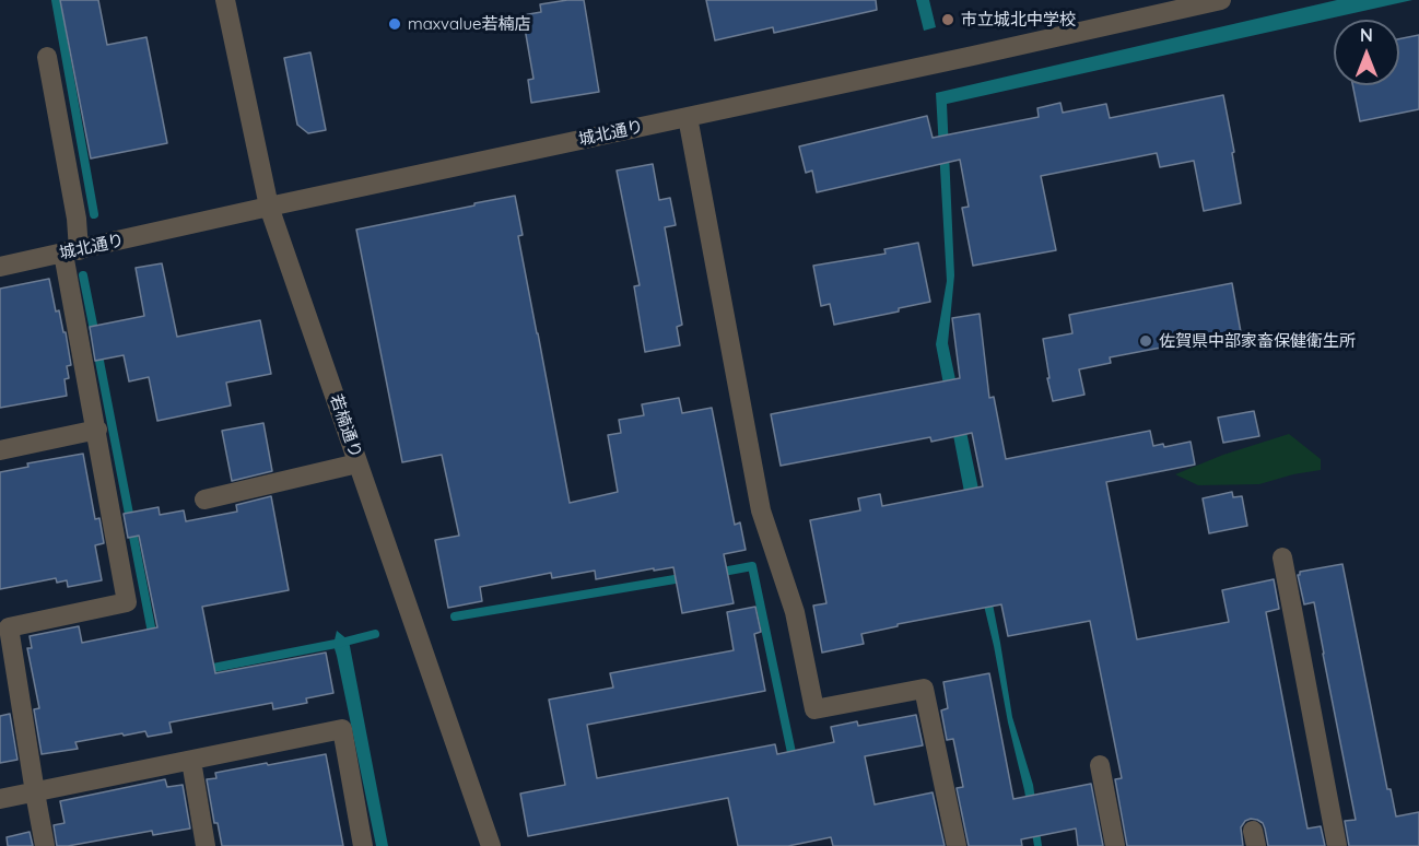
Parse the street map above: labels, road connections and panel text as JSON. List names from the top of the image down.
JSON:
{
  "streets": {
    "street": ["城北通り", "若楠通り"]
  },
  "crossings": [
    ["城北通り", "若楠通り"]
  ],
  "places": ["市立城北中学校", "maxvalue若楠店", "佐賀県中部家畜保健衛生所"],
  "north": "top"
}
